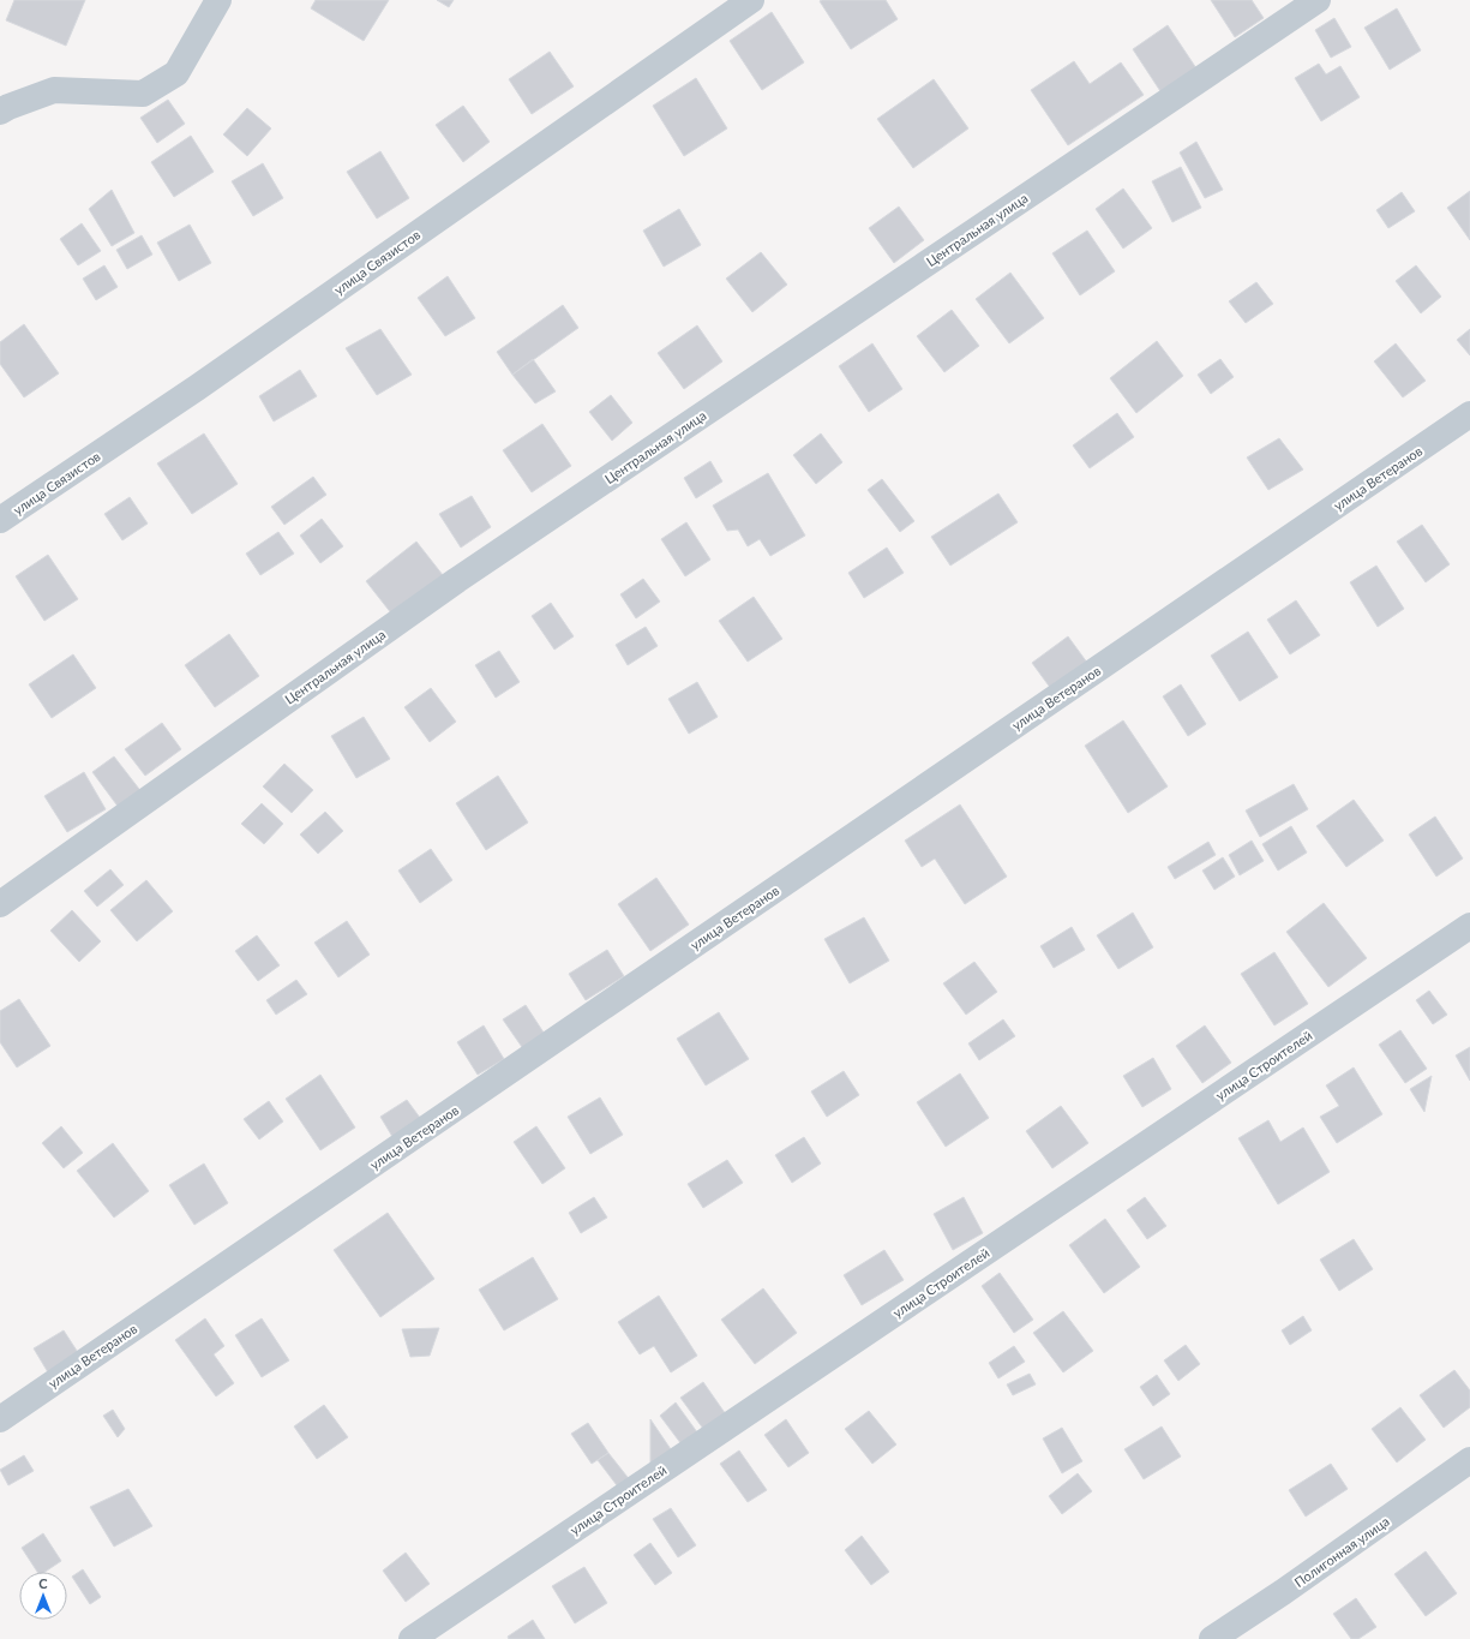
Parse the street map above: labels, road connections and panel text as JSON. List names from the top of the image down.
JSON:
{
  "streets": {
    "street": [
      "Центральная улица",
      "улица Связистов",
      "улица Ветеранов",
      "улица Строителей",
      "Полигонная улица"
    ]
  },
  "north": "top"
}
